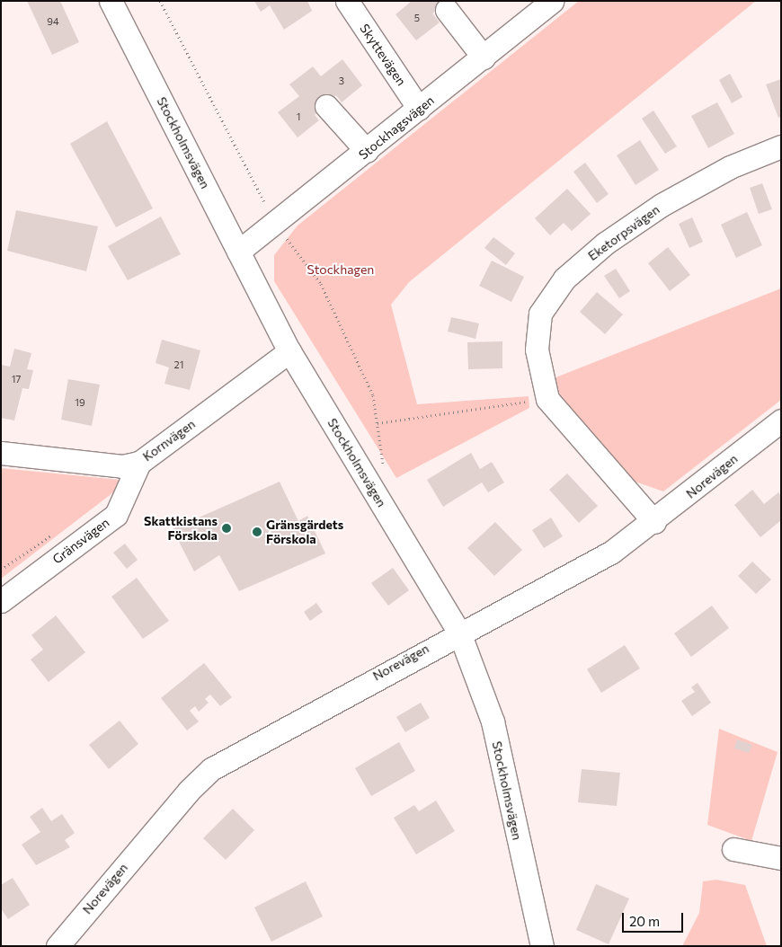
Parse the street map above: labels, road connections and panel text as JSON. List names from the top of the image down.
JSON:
{
  "streets": {
    "street": [
      "Skyttevägen",
      "Stockhagsvägen",
      "Stockholmsvägen",
      "Eketorpsvägen",
      "Kornvägen",
      "Norevägen",
      "Gränsvägen"
    ]
  },
  "crossings": [
    ["Skyttevägen", "Stockhagsvägen"],
    ["Stockhagsvägen", "Stockholmsvägen"],
    ["Stockholmsvägen", "Kornvägen"],
    ["Stockholmsvägen", "Norevägen"],
    ["Eketorpsvägen", "Norevägen"],
    ["Kornvägen", "Gränsvägen"]
  ],
  "parks": ["Stockhagen"],
  "places": ["Skattkistans Förskola", "Gränsgärdets Förskola"],
  "house_numbers": [
    "5",
    "94",
    "3",
    "1",
    "21",
    "17",
    "19"
  ],
  "scale_bar": "20 m"
}
